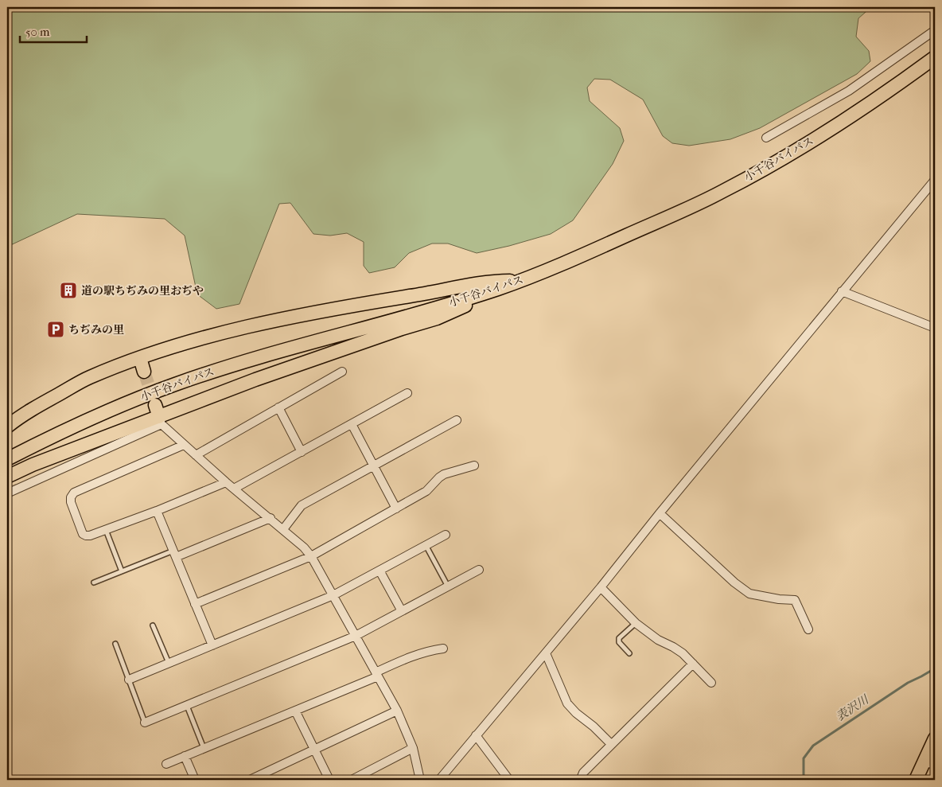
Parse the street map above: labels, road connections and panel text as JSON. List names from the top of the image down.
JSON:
{
  "streets": {
    "highway": ["小千谷バイパス"]
  },
  "water": ["表沢川"],
  "places": {
    "building": ["道の駅ちぢみの里おぢや"],
    "parking": ["ちぢみの里"]
  },
  "scale_bar": "50 m"
}
